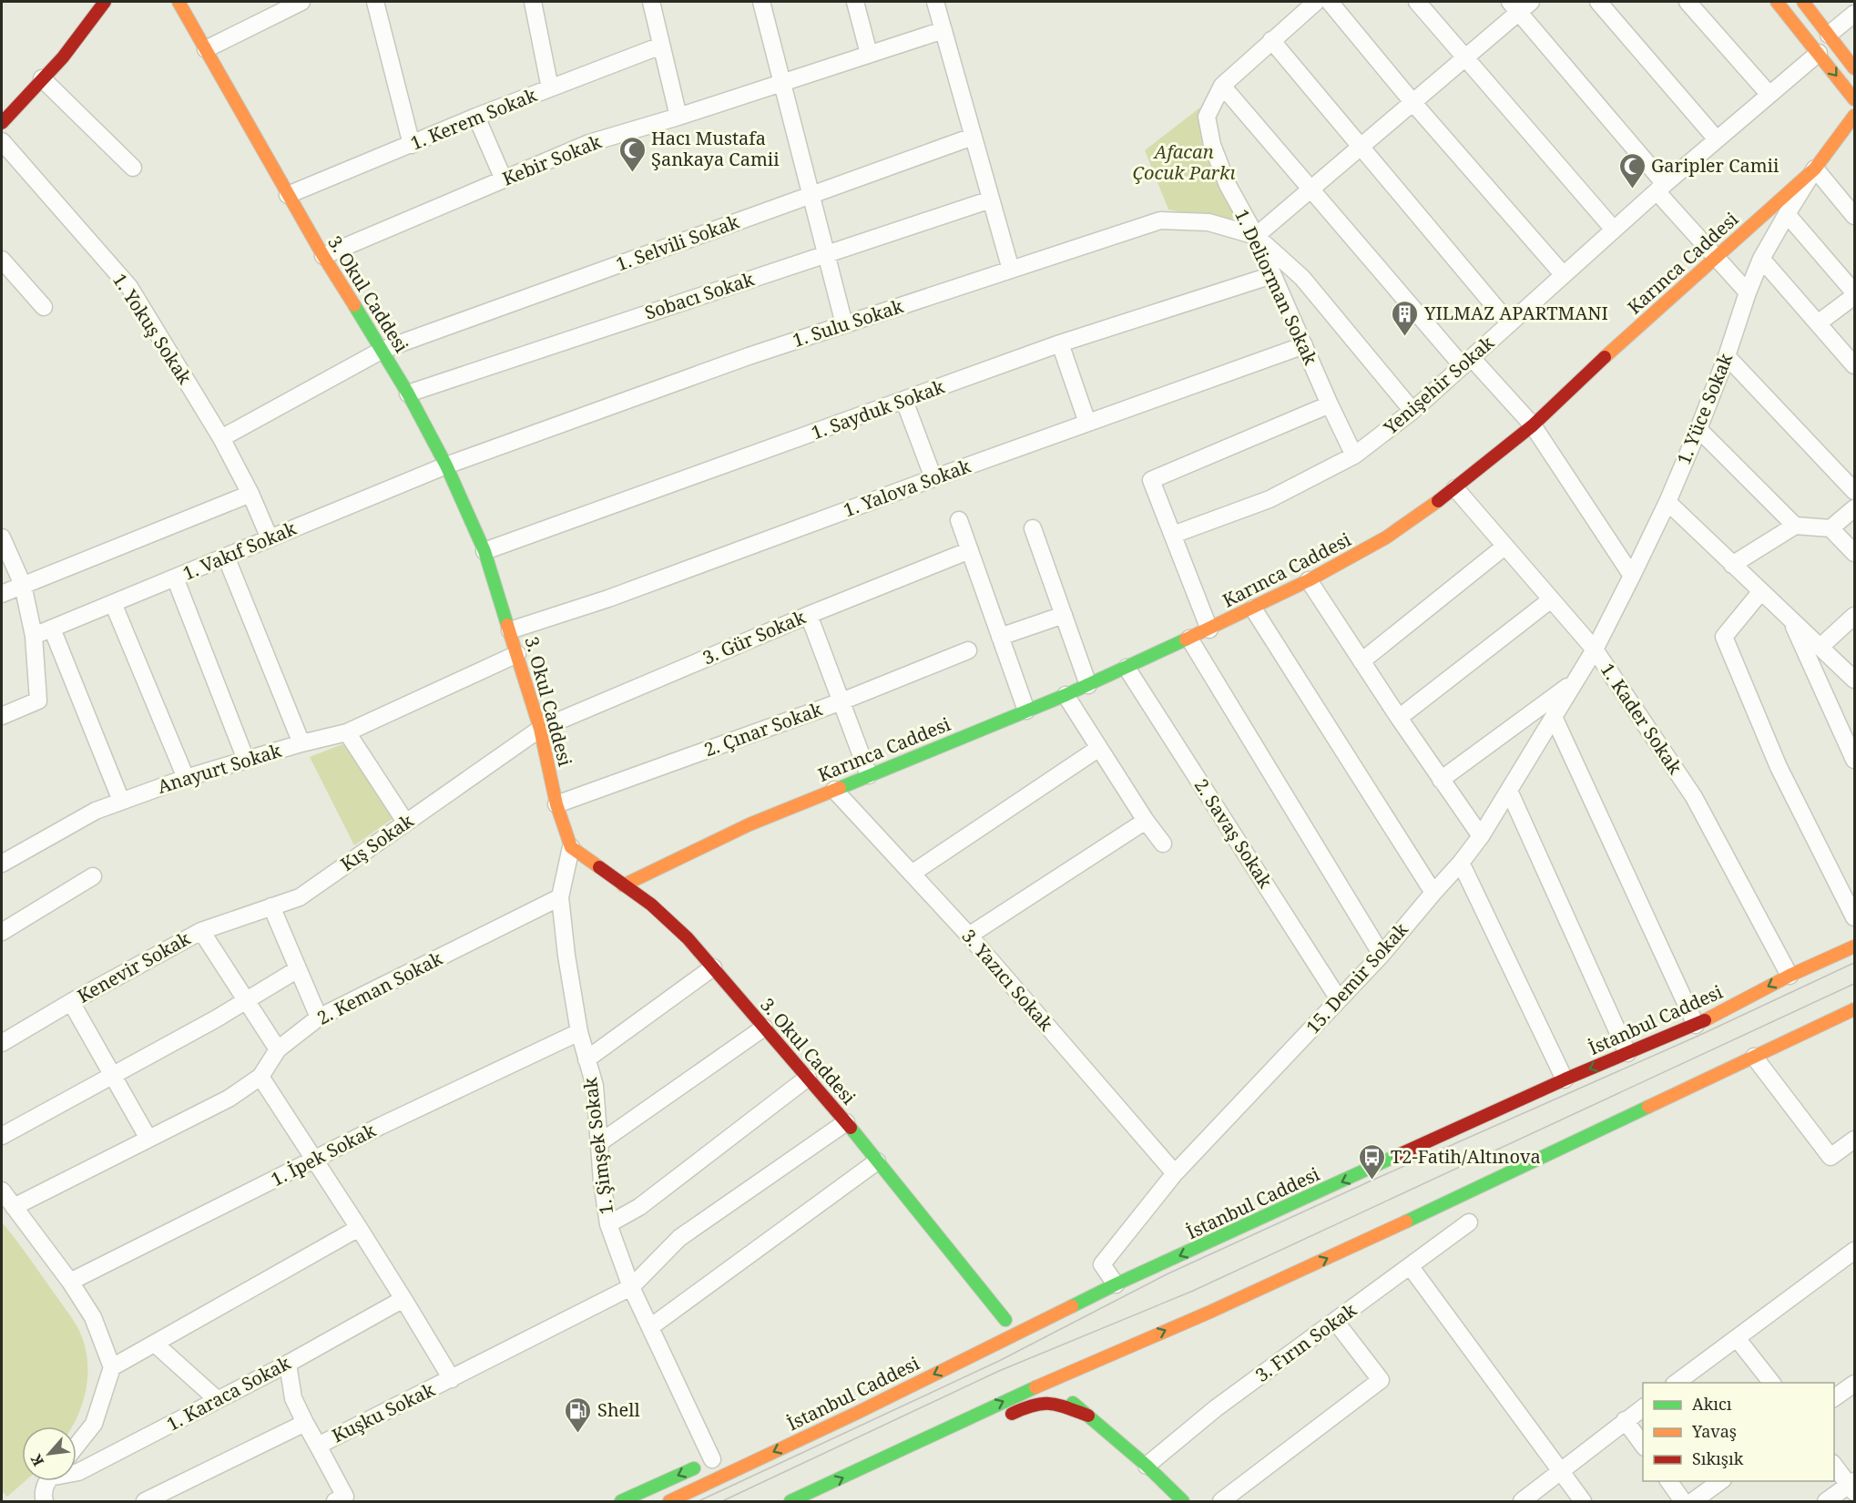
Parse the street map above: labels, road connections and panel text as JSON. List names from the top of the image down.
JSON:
{
  "streets": {
    "main road": ["Karınca Caddesi", "3. Okul Caddesi", "İstanbul Caddesi"],
    "street": [
      "1. Kerem Sokak",
      "Kebir Sokak",
      "1. Selvili Sokak",
      "1. Deliorman Sokak",
      "Sobacı Sokak",
      "1. Sulu Sokak",
      "1. Yokuş Sokak",
      "Yenişehir Sokak",
      "1. Yüce Sokak",
      "1. Sayduk Sokak",
      "1. Yalova Sokak",
      "1. Vakıf Sokak",
      "3. Gür Sokak",
      "1. Kader Sokak",
      "2. Çınar Sokak",
      "Anayurt Sokak",
      "2. Savaş Sokak",
      "Kış Sokak",
      "Kenevir Sokak",
      "15. Demir Sokak",
      "3. Yazıcı Sokak",
      "2. Keman Sokak",
      "1. Şimşek Sokak",
      "1. İpek Sokak",
      "3. Fırın Sokak",
      "1. Karaca Sokak",
      "Kuşku Sokak"
    ]
  },
  "crossings": [
    ["1. Kerem Sokak", "3. Okul Caddesi"],
    ["Kebir Sokak", "3. Okul Caddesi"],
    ["1. Selvili Sokak", "3. Okul Caddesi"],
    ["1. Selvili Sokak", "1. Yokuş Sokak"],
    ["Karınca Caddesi", "3. Okul Caddesi"],
    ["Karınca Caddesi", "1. Yüce Sokak"],
    ["Karınca Caddesi", "1. Kader Sokak"],
    ["Karınca Caddesi", "2. Savaş Sokak"],
    ["Karınca Caddesi", "3. Yazıcı Sokak"],
    ["1. Deliorman Sokak", "1. Sulu Sokak"],
    ["1. Deliorman Sokak", "Yenişehir Sokak"],
    ["1. Deliorman Sokak", "1. Sayduk Sokak"],
    ["1. Deliorman Sokak", "1. Yalova Sokak"],
    ["3. Okul Caddesi", "Sobacı Sokak"],
    ["3. Okul Caddesi", "1. Sulu Sokak"],
    ["3. Okul Caddesi", "1. Sayduk Sokak"],
    ["3. Okul Caddesi", "1. Yalova Sokak"],
    ["3. Okul Caddesi", "1. Vakıf Sokak"],
    ["3. Okul Caddesi", "3. Gür Sokak"],
    ["3. Okul Caddesi", "2. Çınar Sokak"],
    ["3. Okul Caddesi", "Anayurt Sokak"],
    ["3. Okul Caddesi", "Kış Sokak"],
    ["3. Okul Caddesi", "İstanbul Caddesi"],
    ["3. Okul Caddesi", "1. Şimşek Sokak"],
    ["3. Okul Caddesi", "Kuşku Sokak"],
    ["1. Sulu Sokak", "1. Vakıf Sokak"],
    ["1. Yokuş Sokak", "1. Vakıf Sokak"],
    ["1. Yüce Sokak", "1. Kader Sokak"],
    ["1. Yüce Sokak", "15. Demir Sokak"],
    ["3. Gür Sokak", "Kış Sokak"],
    ["1. Kader Sokak", "15. Demir Sokak"],
    ["1. Kader Sokak", "İstanbul Caddesi"],
    ["2. Savaş Sokak", "15. Demir Sokak"],
    ["Kış Sokak", "Kenevir Sokak"],
    ["Kenevir Sokak", "2. Keman Sokak"],
    ["15. Demir Sokak", "3. Yazıcı Sokak"],
    ["15. Demir Sokak", "İstanbul Caddesi"],
    ["2. Keman Sokak", "1. Şimşek Sokak"],
    ["1. Şimşek Sokak", "1. İpek Sokak"],
    ["1. Şimşek Sokak", "Kuşku Sokak"]
  ],
  "parks": ["Afacan Çocuk Parkı"],
  "places": {
    "mosque": ["Hacı Mustafa Şankaya Camii", "Garipler Camii"],
    "building": ["YILMAZ APARTMANI"],
    "bus stop": ["T2-Fatih/Altınova"],
    "fuel station": ["Shell"]
  },
  "legend": ["Akıcı", "Yavaş", "Sıkışık"],
  "north": "bottom left"
}
